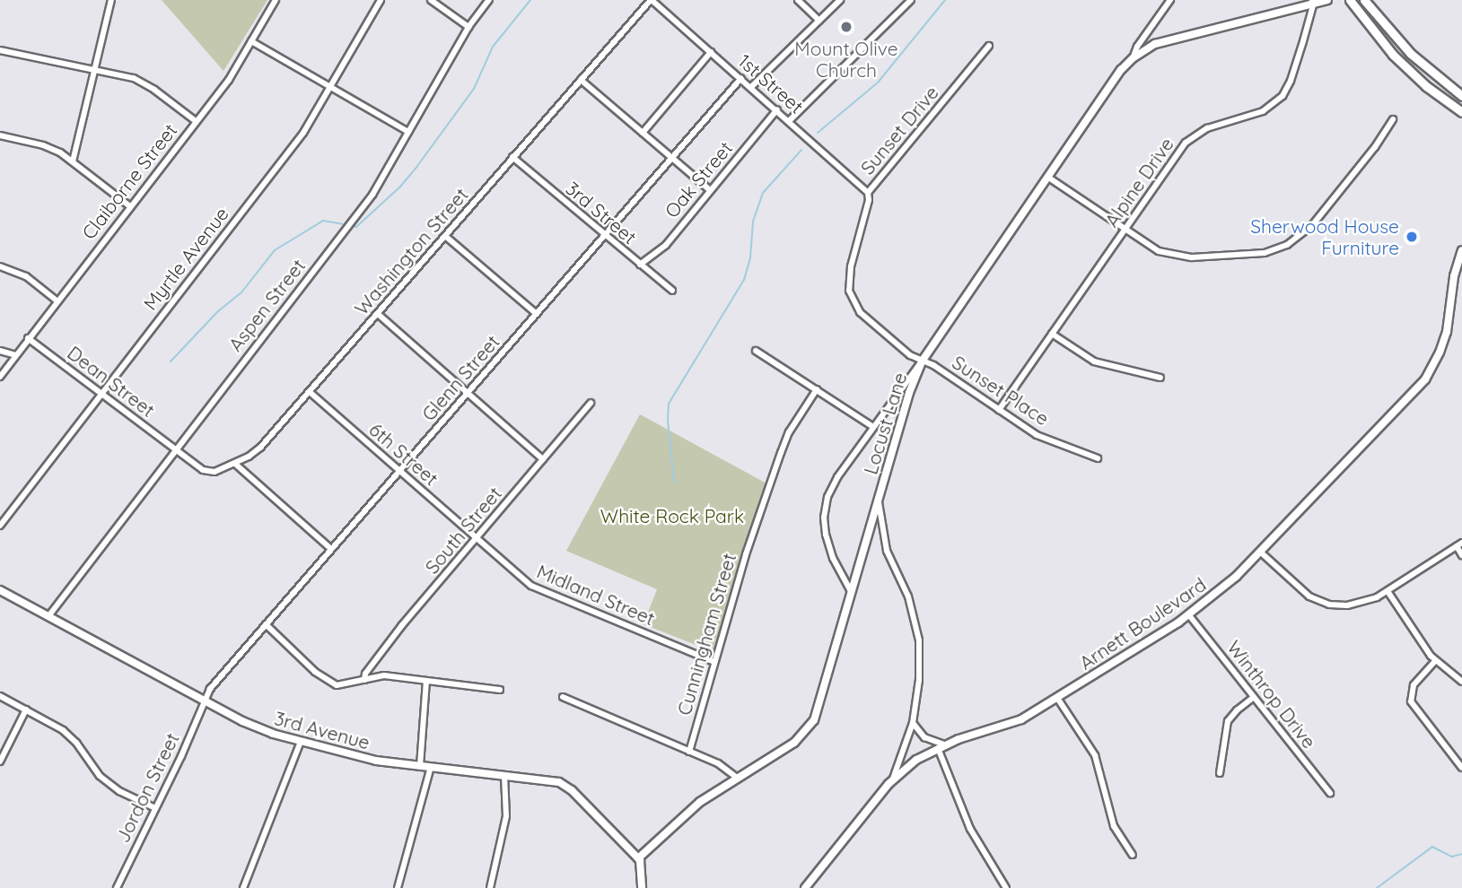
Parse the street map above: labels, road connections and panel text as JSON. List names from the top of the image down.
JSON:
{
  "streets": {
    "street": [
      "1st Street",
      "Sunset Drive",
      "Oak Street",
      "Claiborne Street",
      "Alpine Drive",
      "3rd Street",
      "Washington Street",
      "Myrtle Avenue",
      "Aspen Street",
      "Glenn Street",
      "Dean Street",
      "Sunset Place",
      "Locust Lane",
      "6th Street",
      "South Street",
      "Midland Street",
      "Arnett Boulevard",
      "Cunningham Street",
      "Winthrop Drive",
      "3rd Avenue",
      "Jordon Street"
    ]
  },
  "crossings": [
    ["1st Street", "Sunset Drive"],
    ["1st Street", "Oak Street"],
    ["1st Street", "Washington Street"],
    ["1st Street", "Glenn Street"],
    ["Sunset Drive", "Sunset Place"],
    ["Sunset Drive", "Locust Lane"],
    ["Oak Street", "3rd Street"],
    ["Claiborne Street", "Dean Street"],
    ["Alpine Drive", "Sunset Place"],
    ["Alpine Drive", "Locust Lane"],
    ["3rd Street", "Washington Street"],
    ["3rd Street", "Glenn Street"],
    ["Washington Street", "Aspen Street"],
    ["Washington Street", "Dean Street"],
    ["Washington Street", "6th Street"],
    ["Myrtle Avenue", "Dean Street"],
    ["Aspen Street", "Dean Street"],
    ["Aspen Street", "3rd Avenue"],
    ["Glenn Street", "6th Street"],
    ["Glenn Street", "3rd Avenue"],
    ["Glenn Street", "Jordon Street"],
    ["Sunset Place", "Locust Lane"],
    ["Locust Lane", "3rd Avenue"],
    ["6th Street", "South Street"],
    ["6th Street", "Midland Street"],
    ["South Street", "Midland Street"],
    ["Midland Street", "Cunningham Street"],
    ["Arnett Boulevard", "Winthrop Drive"],
    ["3rd Avenue", "Jordon Street"]
  ],
  "parks": ["White Rock Park"],
  "places": ["Mount Olive Church", "Sherwood House Furniture"]
}
